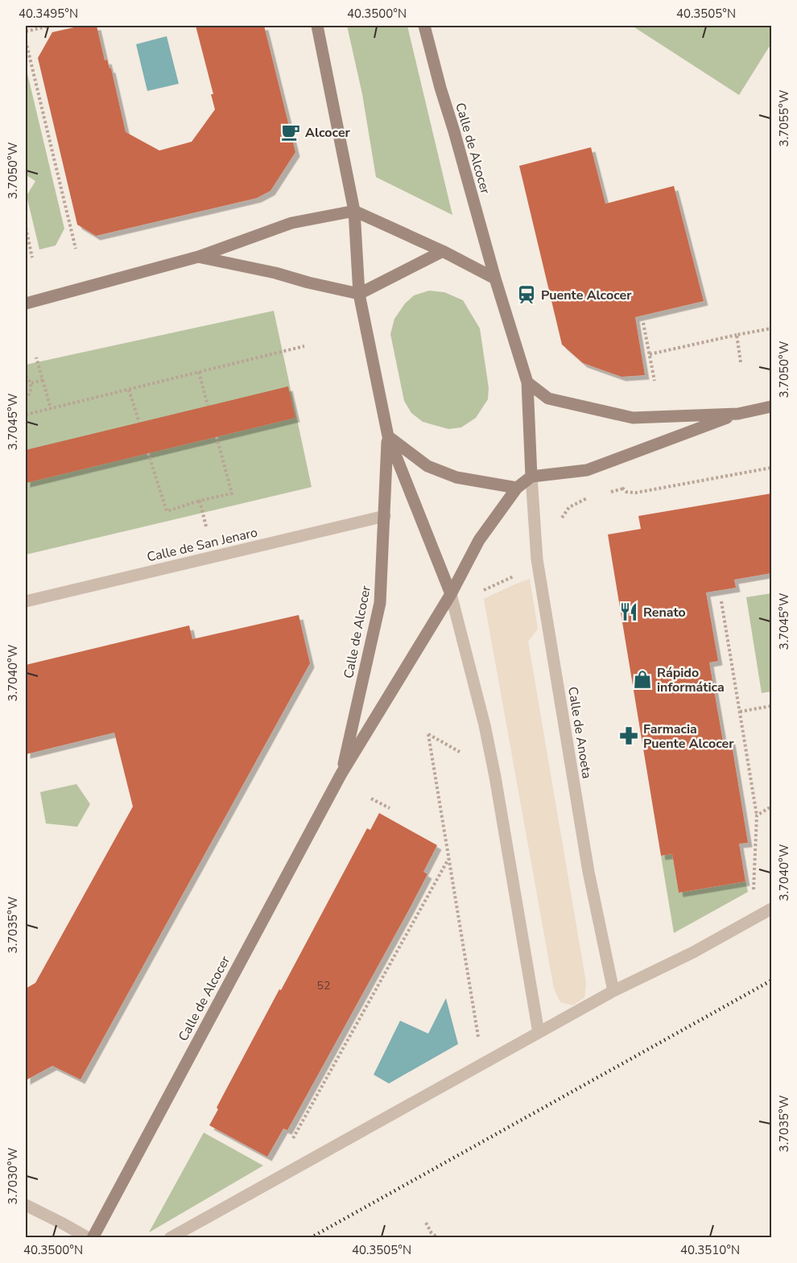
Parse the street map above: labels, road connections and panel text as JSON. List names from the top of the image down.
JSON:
{
  "streets": {
    "main road": ["Calle de Alcocer"],
    "street": ["Calle de San Jenaro", "Calle de Anoeta"]
  },
  "crossings": [
    ["Calle de Alcocer", "Calle de San Jenaro"],
    ["Calle de Alcocer", "Calle de Anoeta"]
  ],
  "places": {
    "cafe": ["Alcocer"],
    "station": ["Puente Alcocer"],
    "restaurant": ["Renato"],
    "shop": ["Rápido informática"],
    "pharmacy": ["Farmacia Puente Alcocer"]
  },
  "house_numbers": ["52"],
  "coordinates": [
    "40.3495°N",
    "40.3500°N",
    "40.3505°N",
    "3.7055°W",
    "3.7050°W",
    "3.7045°W",
    "3.7040°W",
    "3.7035°W",
    "3.7030°W",
    "40.3510°N"
  ]
}
